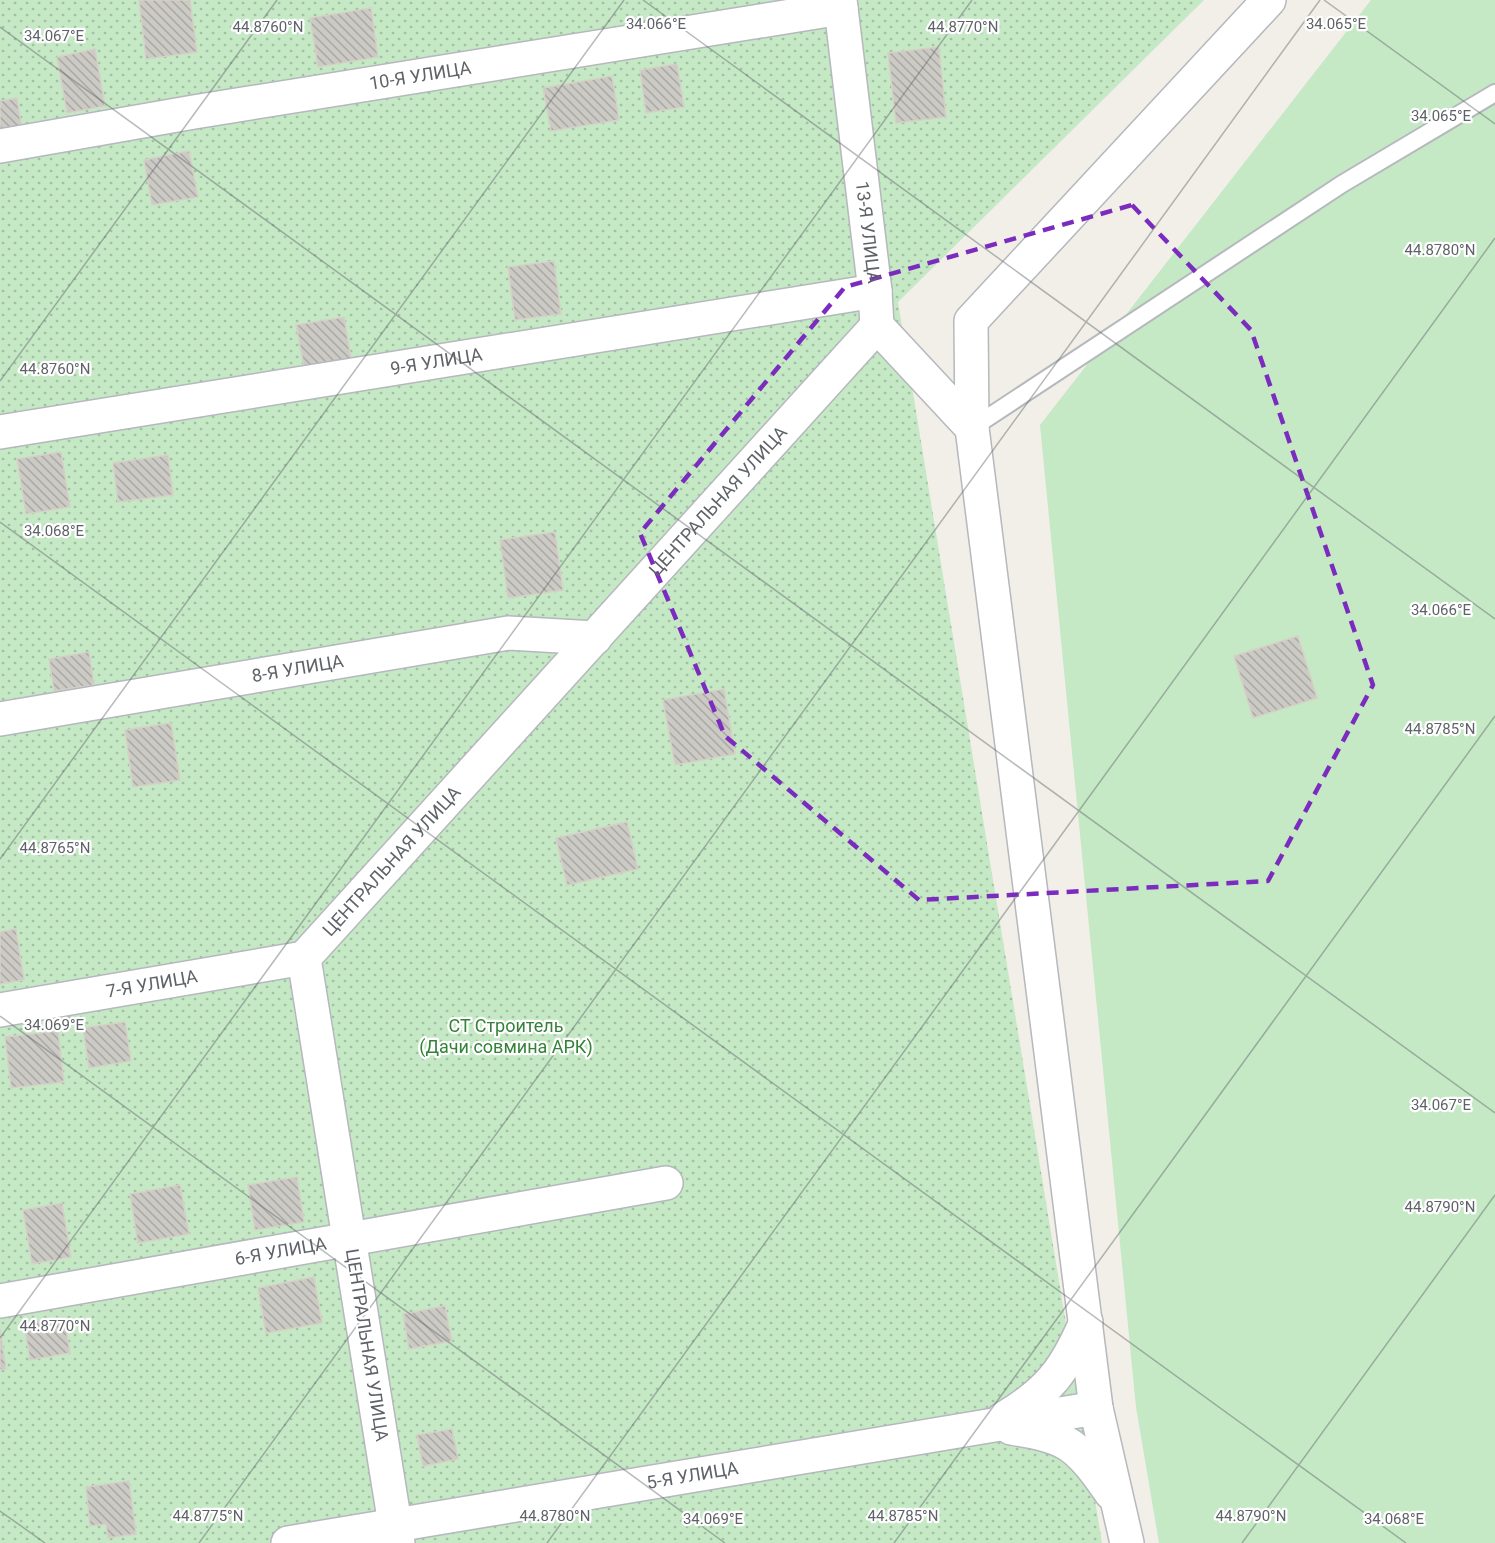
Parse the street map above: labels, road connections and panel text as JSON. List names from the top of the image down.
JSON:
{
  "streets": {
    "street": [
      "10-Я УЛИЦА",
      "13-Я УЛИЦА",
      "9-Я УЛИЦА",
      "ЦЕНТРАЛЬНАЯ УЛИЦА",
      "8-Я УЛИЦА",
      "7-Я УЛИЦА",
      "6-Я УЛИЦА",
      "5-Я УЛИЦА"
    ]
  },
  "crossings": [
    ["10-Я УЛИЦА", "13-Я УЛИЦА"],
    ["13-Я УЛИЦА", "9-Я УЛИЦА"],
    ["13-Я УЛИЦА", "ЦЕНТРАЛЬНАЯ УЛИЦА"],
    ["ЦЕНТРАЛЬНАЯ УЛИЦА", "8-Я УЛИЦА"],
    ["ЦЕНТРАЛЬНАЯ УЛИЦА", "7-Я УЛИЦА"],
    ["ЦЕНТРАЛЬНАЯ УЛИЦА", "6-Я УЛИЦА"],
    ["ЦЕНТРАЛЬНАЯ УЛИЦА", "5-Я УЛИЦА"]
  ],
  "parks": ["СТ Строитель (Дачи совмина АРК)"],
  "coordinates": [
    "34.066°E",
    "34.065°E",
    "44.8760°N",
    "44.8770°N",
    "34.067°E",
    "44.8780°N",
    "34.068°E",
    "44.8785°N",
    "44.8765°N",
    "34.069°E",
    "44.8790°N",
    "44.8775°N"
  ]
}
